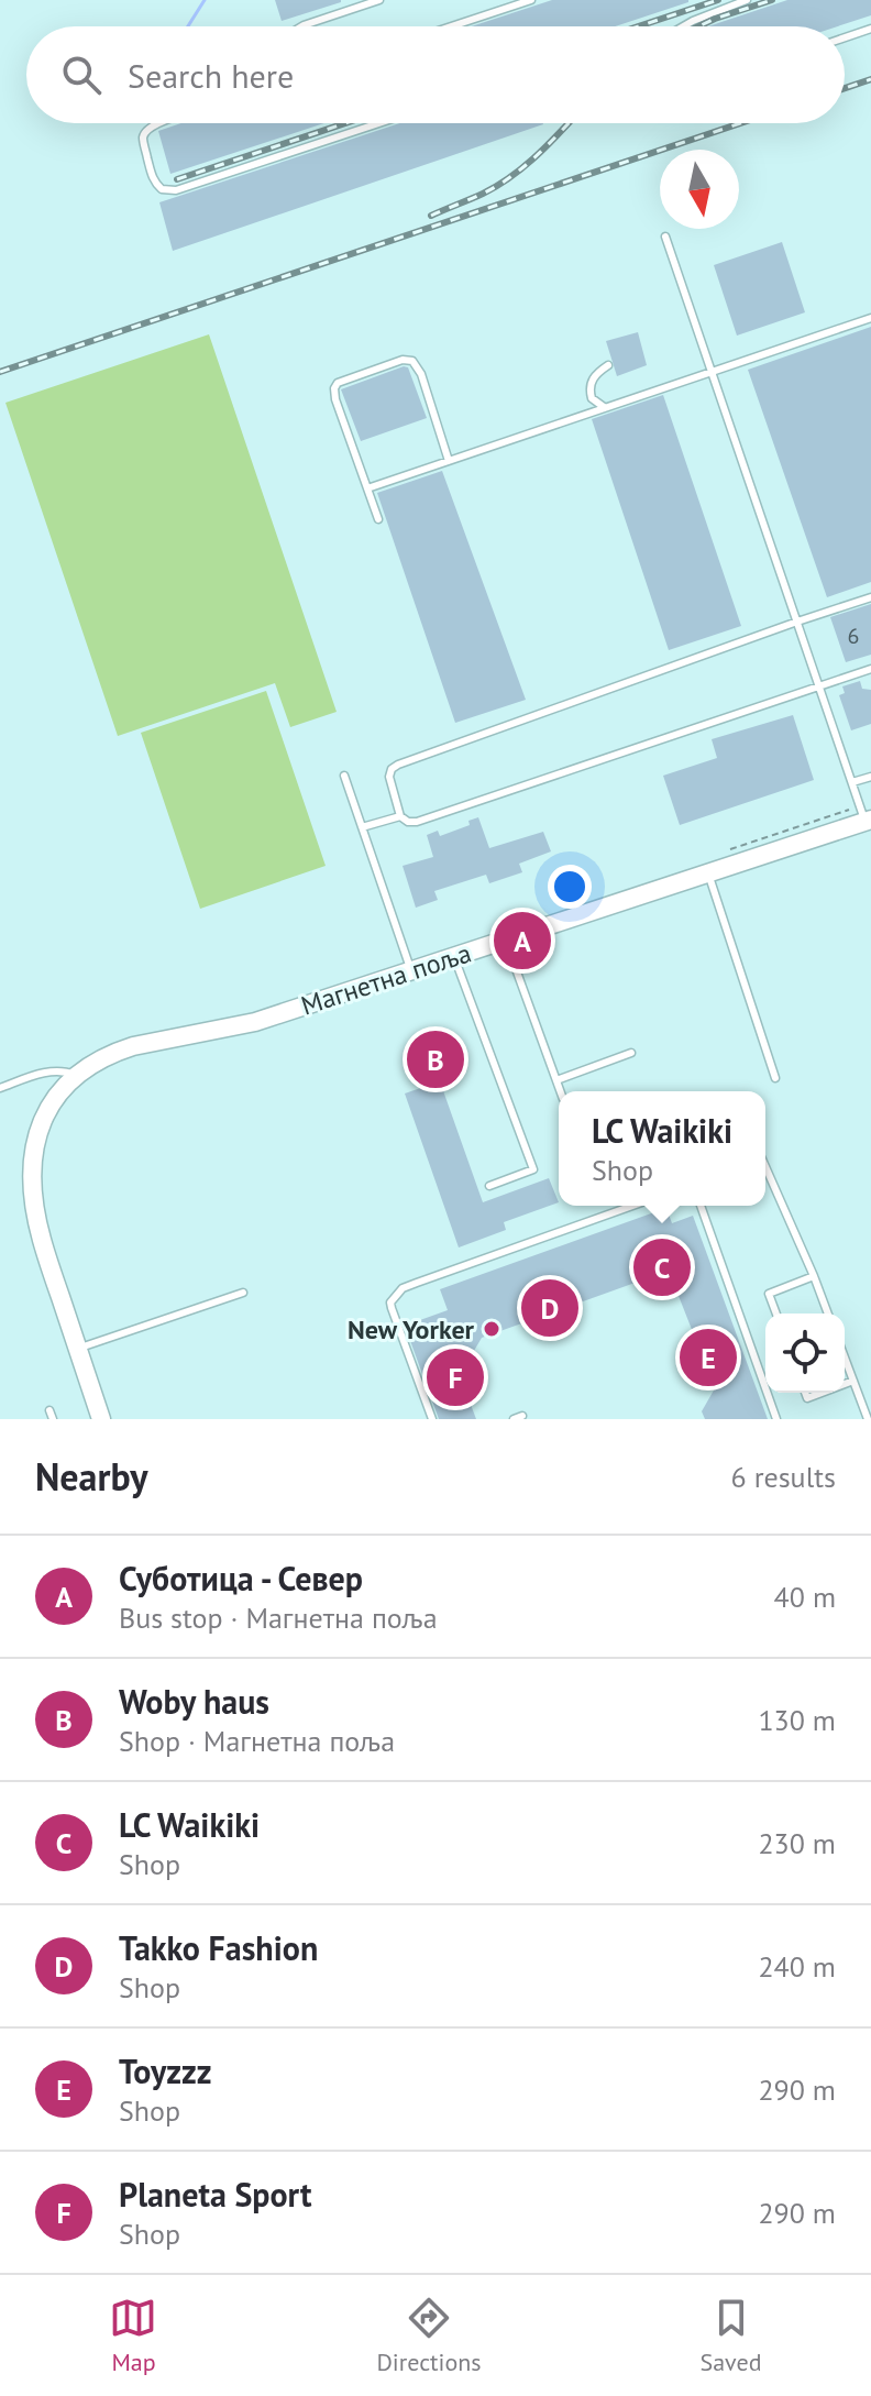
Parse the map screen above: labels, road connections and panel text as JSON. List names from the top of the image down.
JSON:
{
  "streets": {
    "street": ["Магнетна поља"]
  },
  "places": ["New Yorker"],
  "house_numbers": ["6"],
  "north": "bottom",
  "page": {
    "search": "Search here",
    "pins": [
      "A",
      "B",
      "C",
      "D",
      "E",
      "F"
    ],
    "popup": ["LC Waikiki", "Shop"],
    "heading": ["Nearby", "6 results"],
    "list": [
      {
        "mark": "A",
        "name": "Суботица - Север",
        "note": "Bus stop · Магнетна поља",
        "value": "40 m"
      },
      {
        "mark": "B",
        "name": "Woby haus",
        "note": "Shop · Магнетна поља",
        "value": "130 m"
      },
      {
        "mark": "C",
        "name": "LC Waikiki",
        "note": "Shop",
        "value": "230 m"
      },
      {
        "mark": "D",
        "name": "Takko Fashion",
        "note": "Shop",
        "value": "240 m"
      },
      {
        "mark": "E",
        "name": "Toyzzz",
        "note": "Shop",
        "value": "290 m"
      },
      {
        "mark": "F",
        "name": "Planeta Sport",
        "note": "Shop",
        "value": "290 m"
      }
    ],
    "nav": ["Map", "Directions", "Saved"]
  }
}
